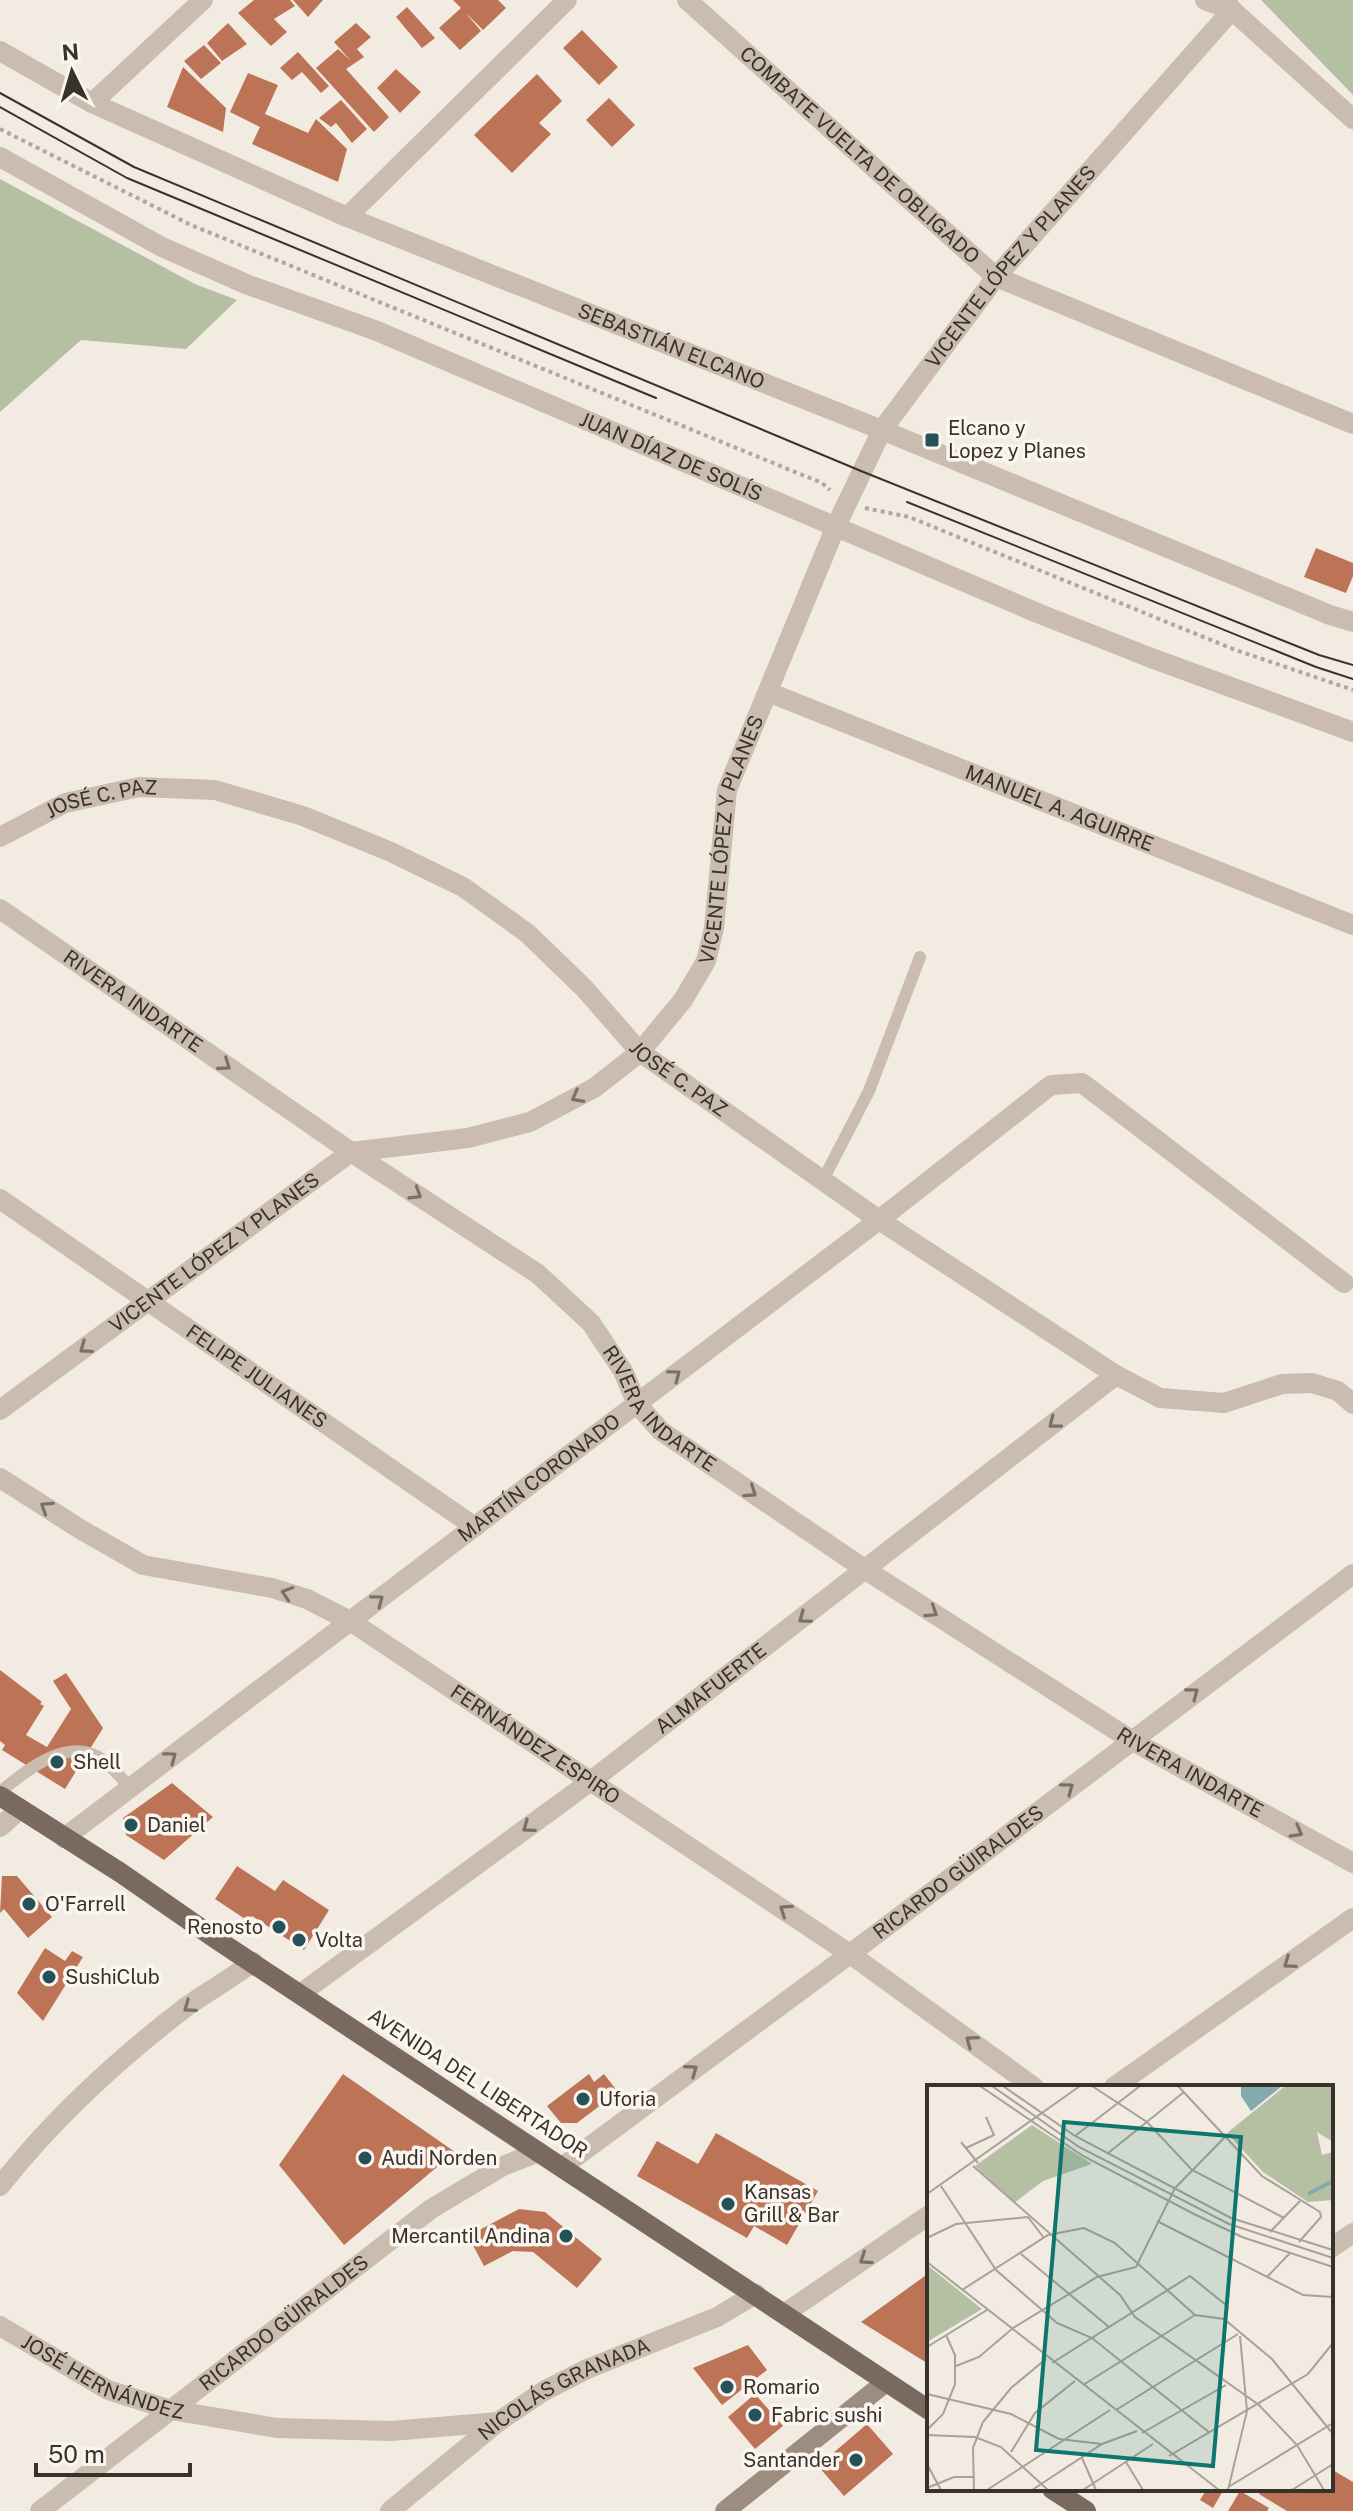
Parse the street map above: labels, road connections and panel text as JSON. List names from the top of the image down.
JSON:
{
  "streets": {
    "main road": ["AVENIDA DEL LIBERTADOR"],
    "street": [
      "COMBATE VUELTA DE OBLIGADO",
      "VICENTE LÓPEZ Y PLANES",
      "SEBASTIÁN ELCANO",
      "JUAN DÍAZ DE SOLÍS",
      "JOSÉ C. PAZ",
      "MANUEL A. AGUIRRE",
      "RIVERA INDARTE",
      "FELIPE JULIANES",
      "MARTÍN CORONADO",
      "ALMAFUERTE",
      "FERNÁNDEZ ESPIRO",
      "RICARDO GÜIRALDES",
      "JOSÉ HERNÁNDEZ",
      "NICOLÁS GRANADA"
    ]
  },
  "crossings": [
    ["COMBATE VUELTA DE OBLIGADO", "VICENTE LÓPEZ Y PLANES"],
    ["VICENTE LÓPEZ Y PLANES", "SEBASTIÁN ELCANO"],
    ["VICENTE LÓPEZ Y PLANES", "JUAN DÍAZ DE SOLÍS"],
    ["VICENTE LÓPEZ Y PLANES", "JOSÉ C. PAZ"],
    ["VICENTE LÓPEZ Y PLANES", "MANUEL A. AGUIRRE"],
    ["VICENTE LÓPEZ Y PLANES", "RIVERA INDARTE"],
    ["VICENTE LÓPEZ Y PLANES", "FELIPE JULIANES"],
    ["JOSÉ C. PAZ", "MARTÍN CORONADO"],
    ["JOSÉ C. PAZ", "ALMAFUERTE"],
    ["RIVERA INDARTE", "MARTÍN CORONADO"],
    ["RIVERA INDARTE", "ALMAFUERTE"],
    ["RIVERA INDARTE", "RICARDO GÜIRALDES"],
    ["FELIPE JULIANES", "MARTÍN CORONADO"],
    ["MARTÍN CORONADO", "FERNÁNDEZ ESPIRO"],
    ["MARTÍN CORONADO", "AVENIDA DEL LIBERTADOR"],
    ["ALMAFUERTE", "FERNÁNDEZ ESPIRO"],
    ["ALMAFUERTE", "AVENIDA DEL LIBERTADOR"],
    ["FERNÁNDEZ ESPIRO", "RICARDO GÜIRALDES"],
    ["RICARDO GÜIRALDES", "AVENIDA DEL LIBERTADOR"],
    ["RICARDO GÜIRALDES", "JOSÉ HERNÁNDEZ"],
    ["AVENIDA DEL LIBERTADOR", "NICOLÁS GRANADA"],
    ["JOSÉ HERNÁNDEZ", "NICOLÁS GRANADA"]
  ],
  "one_way": [
    "RIVERA INDARTE",
    "MARTÍN CORONADO",
    "ALMAFUERTE",
    "FERNÁNDEZ ESPIRO",
    "RICARDO GÜIRALDES"
  ],
  "places": {
    "transit": ["Elcano y Lopez y Planes"],
    "other": [
      "Shell",
      "Daniel",
      "O'Farrell",
      "Renosto",
      "Volta",
      "SushiClub",
      "Uforia",
      "Audi Norden",
      "Kansas Grill & Bar",
      "Mercantil Andina",
      "Romario",
      "Fabric sushi",
      "Santander"
    ]
  },
  "scale_bar": "50 m",
  "north": "top"
}
